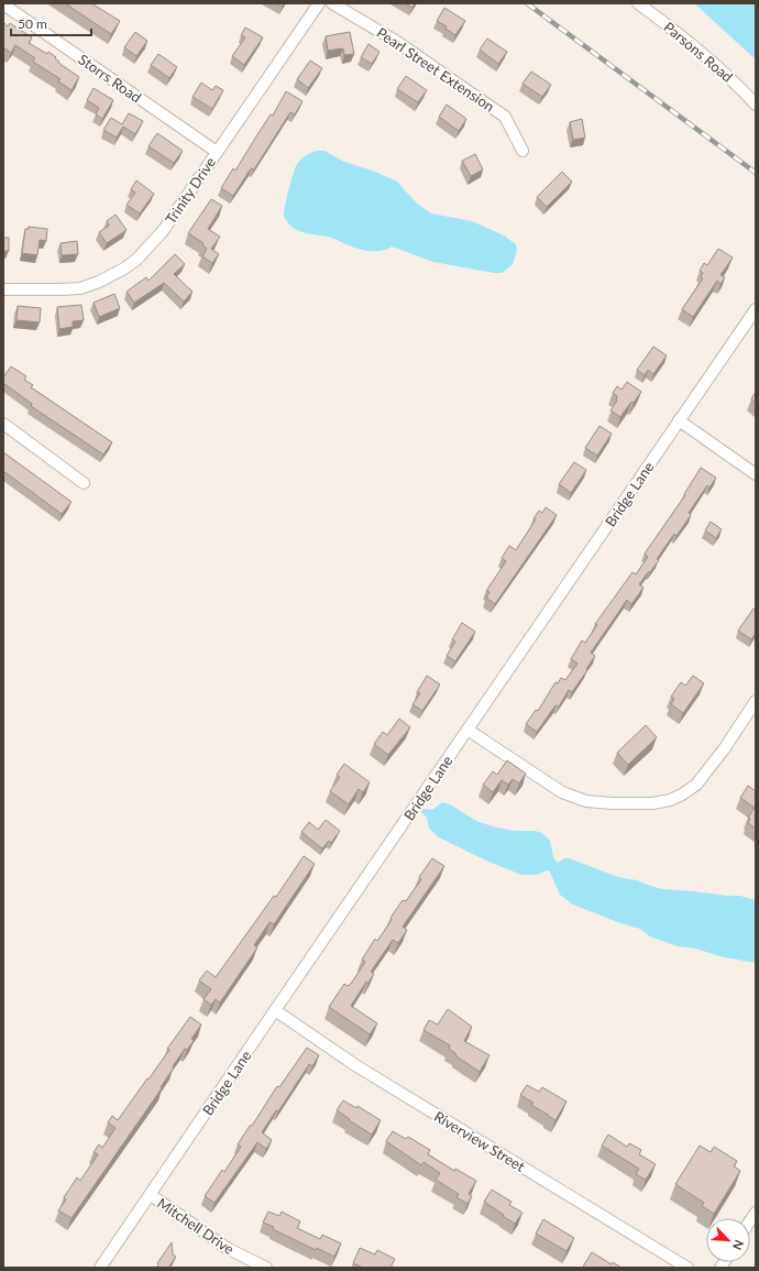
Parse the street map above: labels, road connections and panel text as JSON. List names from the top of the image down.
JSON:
{
  "streets": {
    "street": [
      "Parsons Road",
      "Pearl Street Extension",
      "Storrs Road",
      "Trinity Drive",
      "Bridge Lane",
      "Riverview Street",
      "Mitchell Drive"
    ]
  },
  "crossings": [
    ["Storrs Road", "Trinity Drive"],
    ["Bridge Lane", "Riverview Street"],
    ["Bridge Lane", "Mitchell Drive"]
  ],
  "scale_bar": "50 m",
  "north": "bottom right"
}
